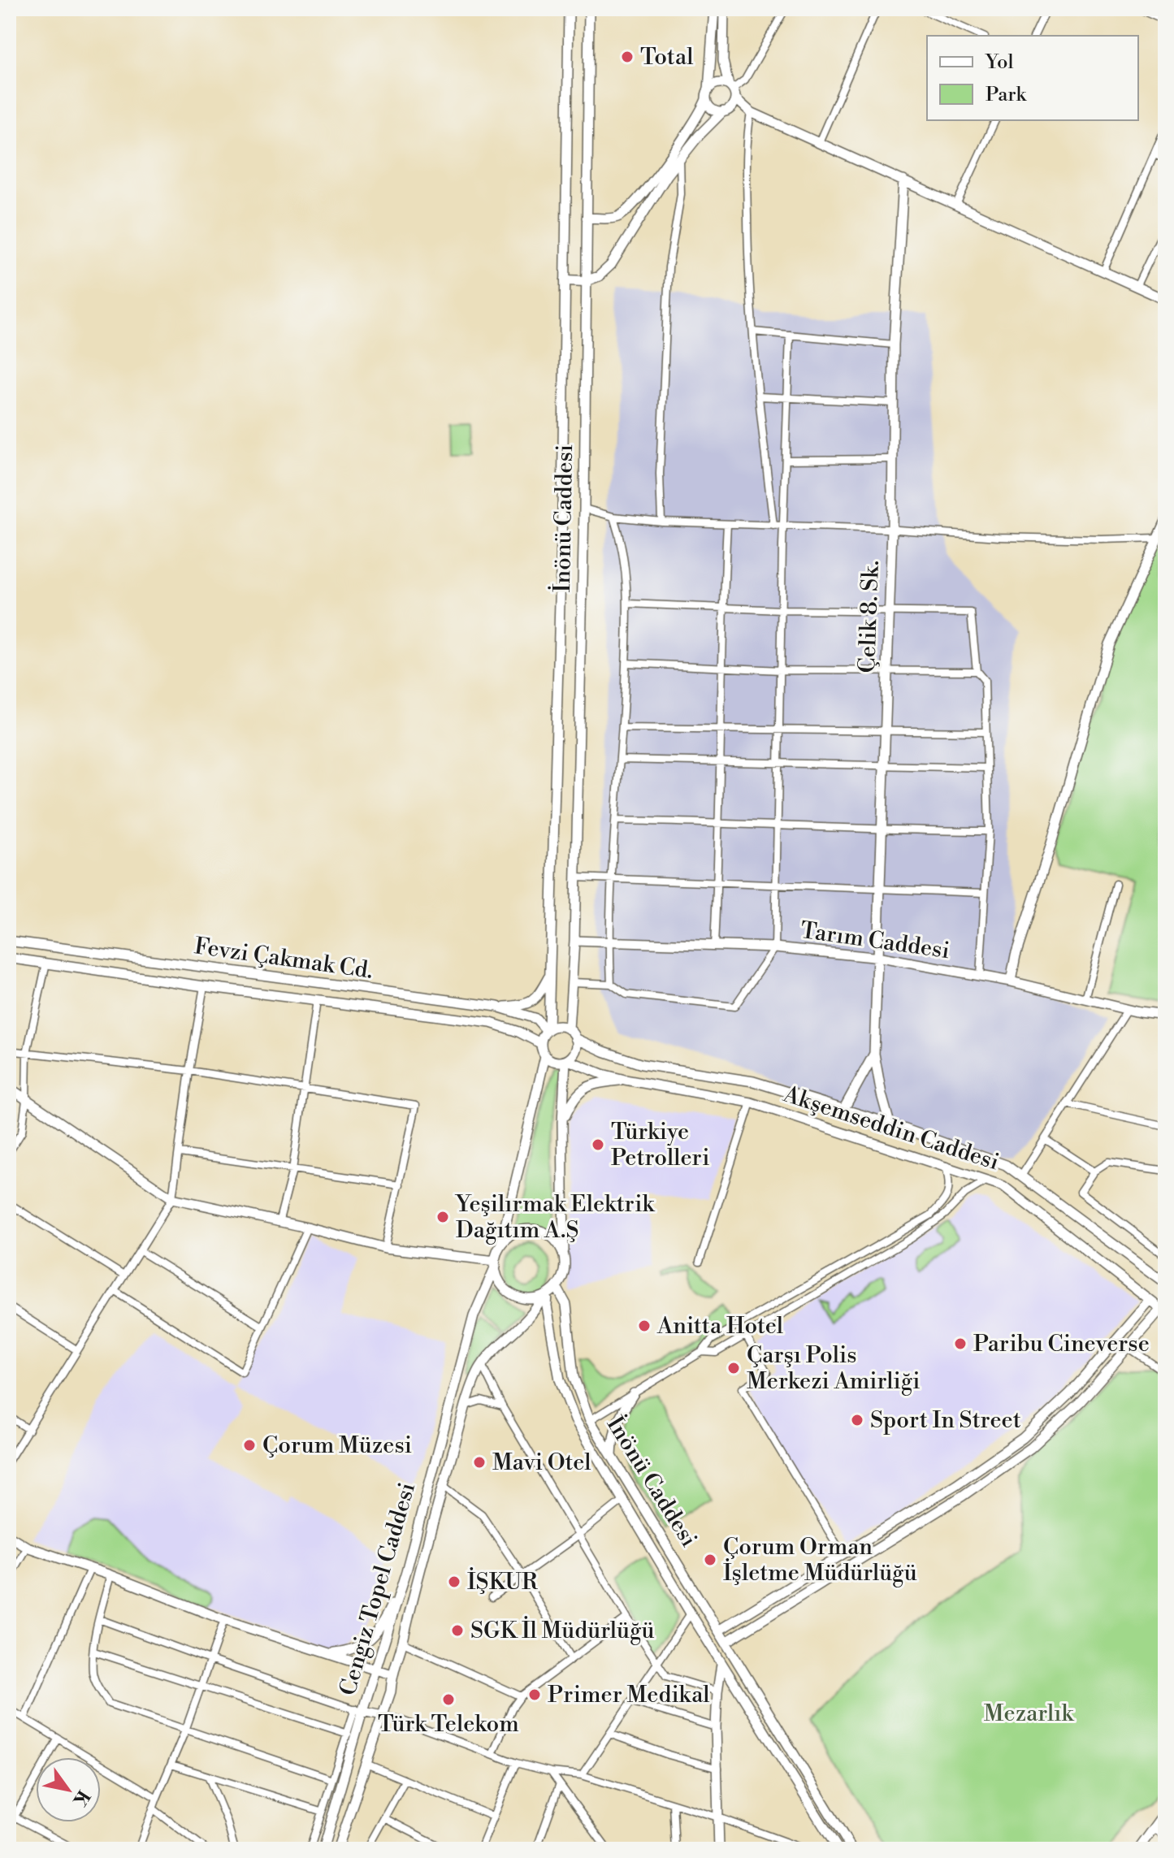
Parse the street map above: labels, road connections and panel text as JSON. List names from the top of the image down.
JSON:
{
  "streets": {
    "street": [
      "İnönü Caddesi",
      "Çelik 8. Sk.",
      "Tarım Caddesi",
      "Fevzi Çakmak Cd.",
      "Akşemseddin Caddesi",
      "Cengiz Topel Caddesi"
    ]
  },
  "crossings": [
    ["İnönü Caddesi", "Tarım Caddesi"],
    ["İnönü Caddesi", "Fevzi Çakmak Cd."],
    ["İnönü Caddesi", "Akşemseddin Caddesi"],
    ["İnönü Caddesi", "Cengiz Topel Caddesi"],
    ["Çelik 8. Sk.", "Tarım Caddesi"],
    ["Fevzi Çakmak Cd.", "Akşemseddin Caddesi"]
  ],
  "parks": ["Mezarlık"],
  "places": [
    "Total",
    "Türkiye Petrolleri",
    "Yeşilırmak Elektrik Dağıtım A.Ş",
    "Anitta Hotel",
    "Paribu Cineverse",
    "Çarşı Polis Merkezi Amirliği",
    "Sport In Street",
    "Çorum Müzesi",
    "Mavi Otel",
    "Çorum Orman İşletme Müdürlüğü",
    "İŞKUR",
    "SGK İl Müdürlüğü",
    "Primer Medikal",
    "Türk Telekom"
  ],
  "legend": ["Yol", "Park"],
  "north": "bottom right"
}
